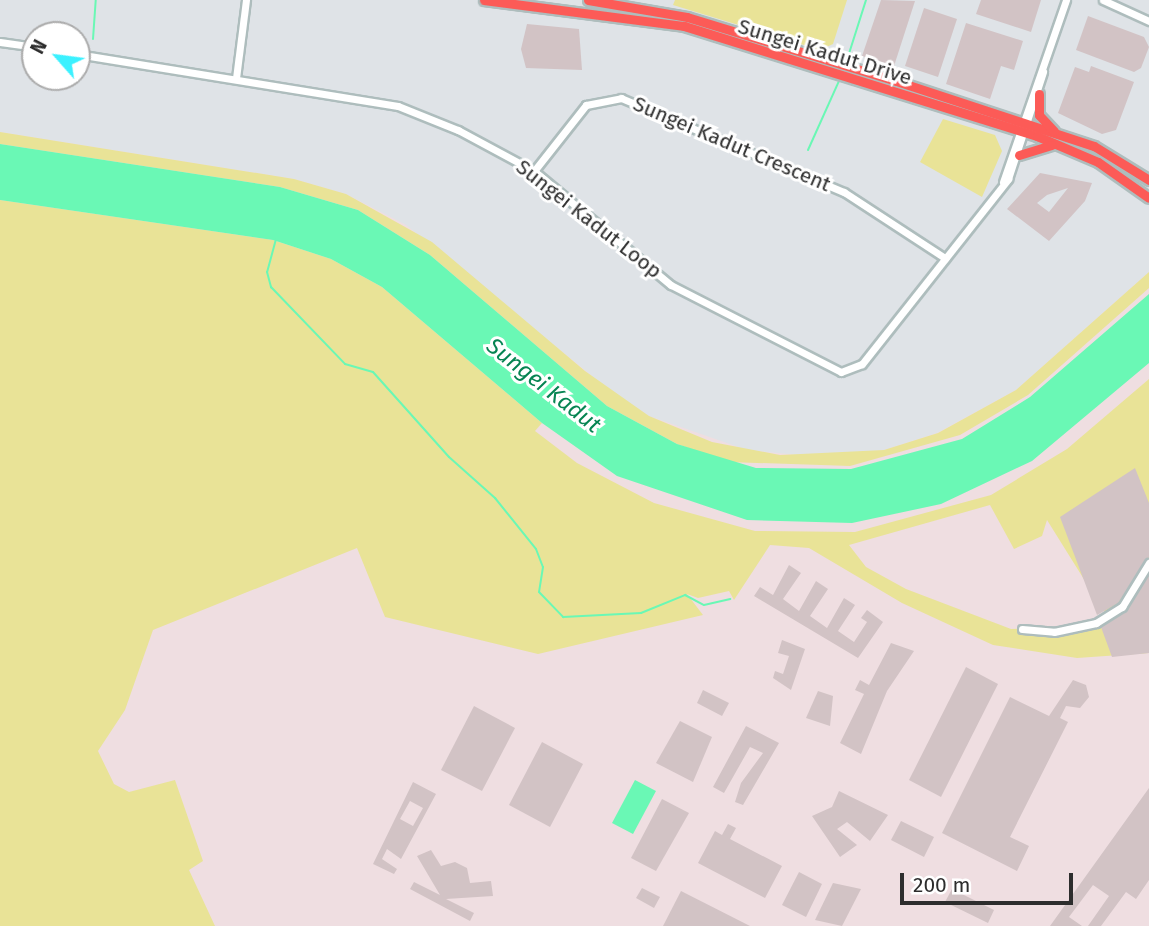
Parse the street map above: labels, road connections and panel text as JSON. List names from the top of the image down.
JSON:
{
  "streets": {
    "main road": ["Sungei Kadut Drive"],
    "street": ["Sungei Kadut Crescent", "Sungei Kadut Loop"]
  },
  "crossings": [
    ["Sungei Kadut Drive", "Sungei Kadut Loop"],
    ["Sungei Kadut Crescent", "Sungei Kadut Loop"]
  ],
  "water": ["Sungei Kadut"],
  "scale_bar": "200 m",
  "north": "top left"
}
